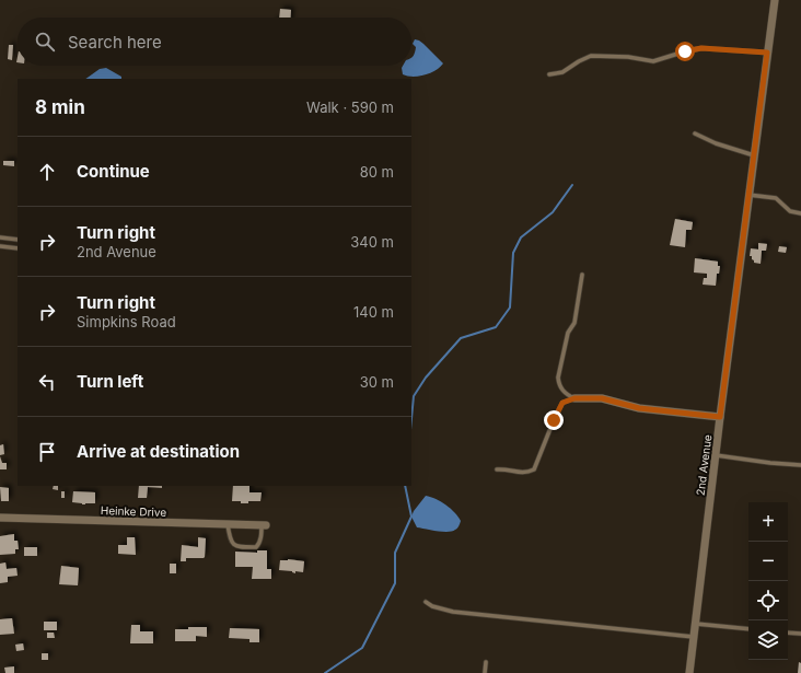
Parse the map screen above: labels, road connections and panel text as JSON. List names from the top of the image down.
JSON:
{
  "streets": {
    "street": ["2nd Avenue", "Heinke Drive"]
  },
  "page": {
    "search": "Search here",
    "heading": ["8 min", "Walk · 590 m"],
    "list": [
      ["Continue", "80 m"],
      ["Turn right", "2nd Avenue", "340 m"],
      ["Turn right", "Simpkins Road", "140 m"],
      ["Turn left", "30 m"],
      "Arrive at destination"
    ],
    "map_buttons": ["+", "−"]
  }
}
